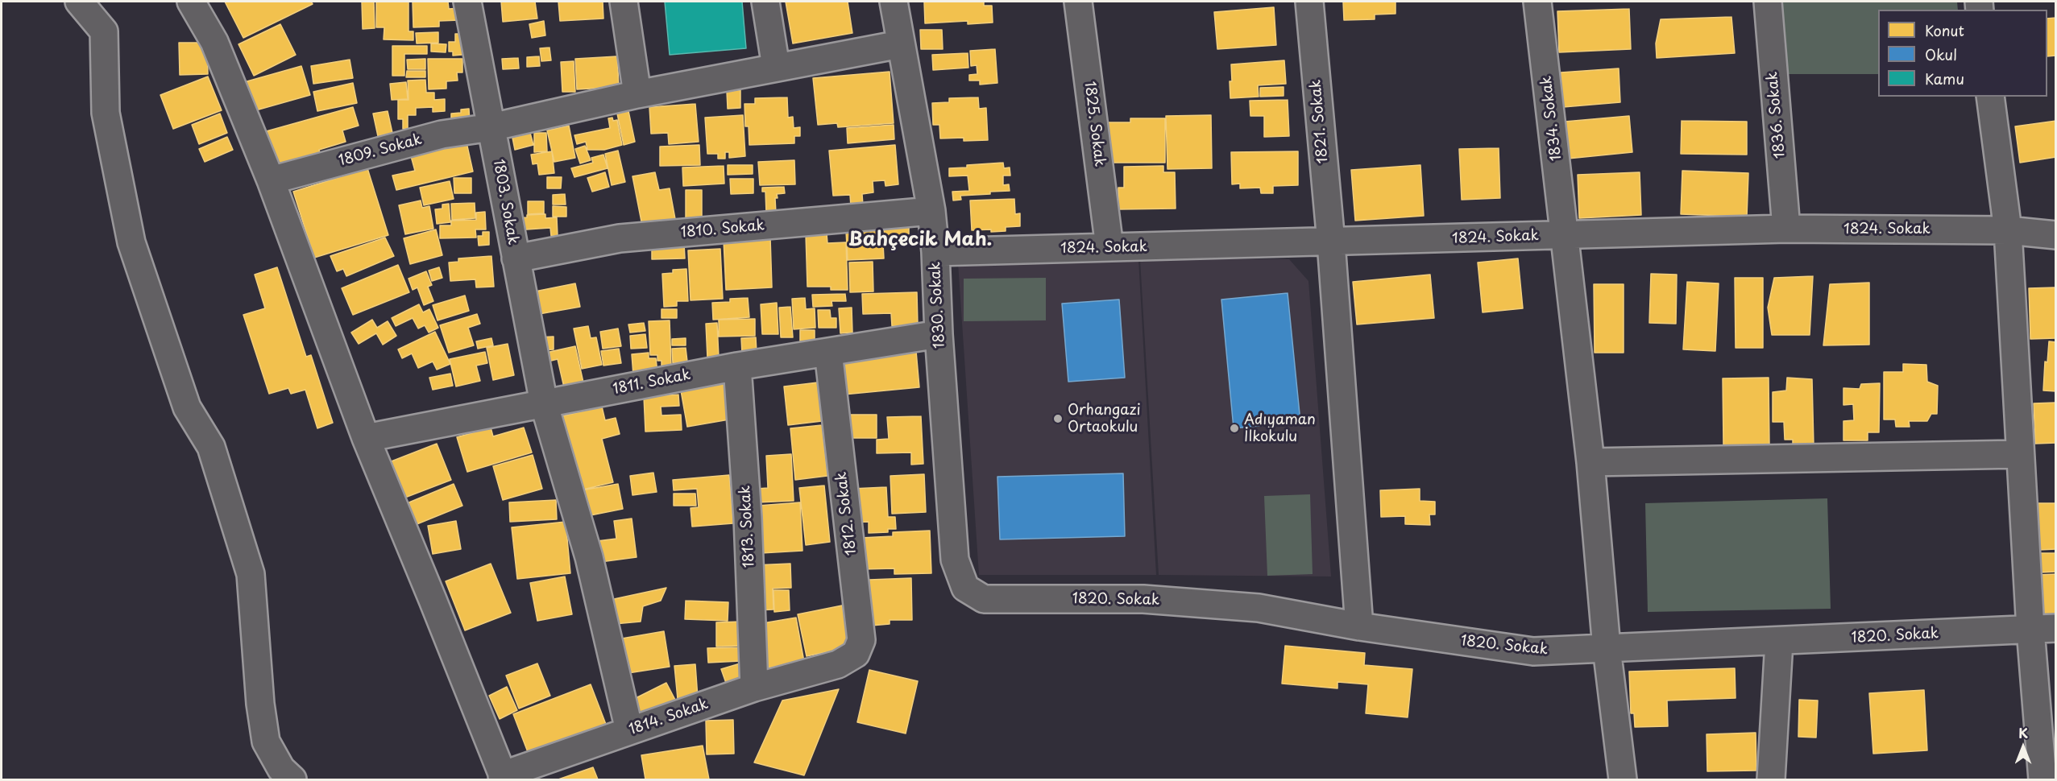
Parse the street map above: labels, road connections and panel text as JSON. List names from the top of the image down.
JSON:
{
  "streets": {
    "street": [
      "1836. Sokak",
      "1834. Sokak",
      "1821. Sokak",
      "1825. Sokak",
      "1809. Sokak",
      "1803. Sokak",
      "1810. Sokak",
      "1824. Sokak",
      "1830. Sokak",
      "1811. Sokak",
      "1812. Sokak",
      "1813. Sokak",
      "1820. Sokak",
      "1814. Sokak"
    ]
  },
  "crossings": [
    ["1836. Sokak", "1824. Sokak"],
    ["1834. Sokak", "1824. Sokak"],
    ["1834. Sokak", "1820. Sokak"],
    ["1821. Sokak", "1824. Sokak"],
    ["1821. Sokak", "1820. Sokak"],
    ["1825. Sokak", "1824. Sokak"],
    ["1809. Sokak", "1803. Sokak"],
    ["1809. Sokak", "1830. Sokak"],
    ["1803. Sokak", "1810. Sokak"],
    ["1803. Sokak", "1811. Sokak"],
    ["1803. Sokak", "1814. Sokak"],
    ["1810. Sokak", "1830. Sokak"],
    ["1824. Sokak", "1830. Sokak"],
    ["1830. Sokak", "1811. Sokak"],
    ["1830. Sokak", "1820. Sokak"],
    ["1811. Sokak", "1812. Sokak"],
    ["1811. Sokak", "1813. Sokak"],
    ["1812. Sokak", "1814. Sokak"],
    ["1813. Sokak", "1814. Sokak"]
  ],
  "districts": ["Bahçecik Mah."],
  "places": ["Orhangazi Ortaokulu", "Adıyaman İlkokulu"],
  "legend": ["Konut", "Okul", "Kamu"],
  "north": "top"
}
